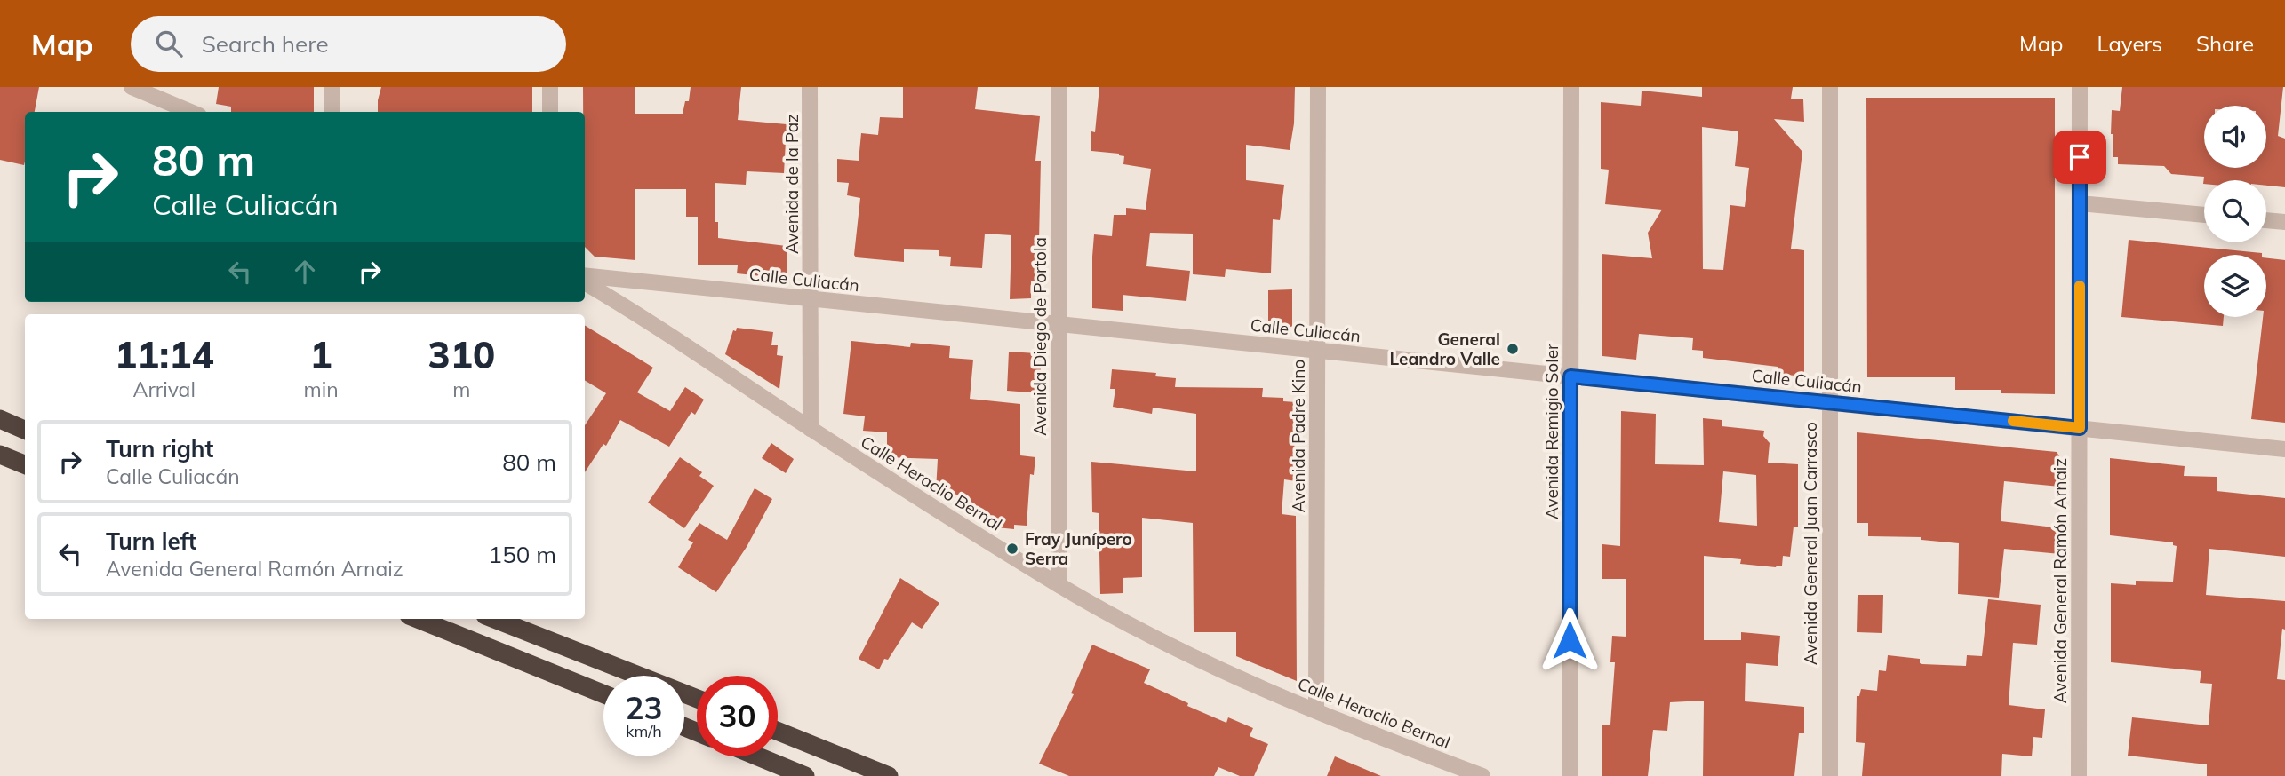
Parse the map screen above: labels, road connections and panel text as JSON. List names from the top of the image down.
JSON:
{
  "streets": {
    "street": [
      "Avenida de la Paz",
      "Calle Culiacán",
      "Avenida Diego de Portola",
      "Avenida Remigio Soler",
      "Avenida Padre Kino",
      "Calle Heraclio Bernal",
      "Avenida General Juan Carrasco",
      "Avenida General Ramón Arnaiz"
    ]
  },
  "crossings": [
    ["Avenida de la Paz", "Calle Culiacán"],
    ["Avenida de la Paz", "Calle Heraclio Bernal"],
    ["Calle Culiacán", "Avenida Diego de Portola"],
    ["Calle Culiacán", "Avenida Remigio Soler"],
    ["Calle Culiacán", "Avenida Padre Kino"],
    ["Calle Culiacán", "Avenida General Juan Carrasco"],
    ["Calle Culiacán", "Avenida General Ramón Arnaiz"],
    ["Avenida Diego de Portola", "Calle Heraclio Bernal"],
    ["Avenida Padre Kino", "Calle Heraclio Bernal"]
  ],
  "places": ["General Leandro Valle", "Fray Junípero Serra"],
  "page": {
    "header": "Map",
    "search": "Search here",
    "nav": ["Map", "Layers", "Share"],
    "turn": ["80 m", "Calle Culiacán"],
    "eta": [
      "11:14",
      "Arrival",
      "1",
      "min",
      "310",
      "m"
    ],
    "list": [
      {
        "name": "Turn right",
        "note": "Calle Culiacán",
        "value": "80 m"
      },
      {
        "name": "Turn left",
        "note": "Avenida General Ramón Arnaiz",
        "value": "150 m"
      }
    ],
    "speed": "23 km/h",
    "limit": "30"
  }
}
